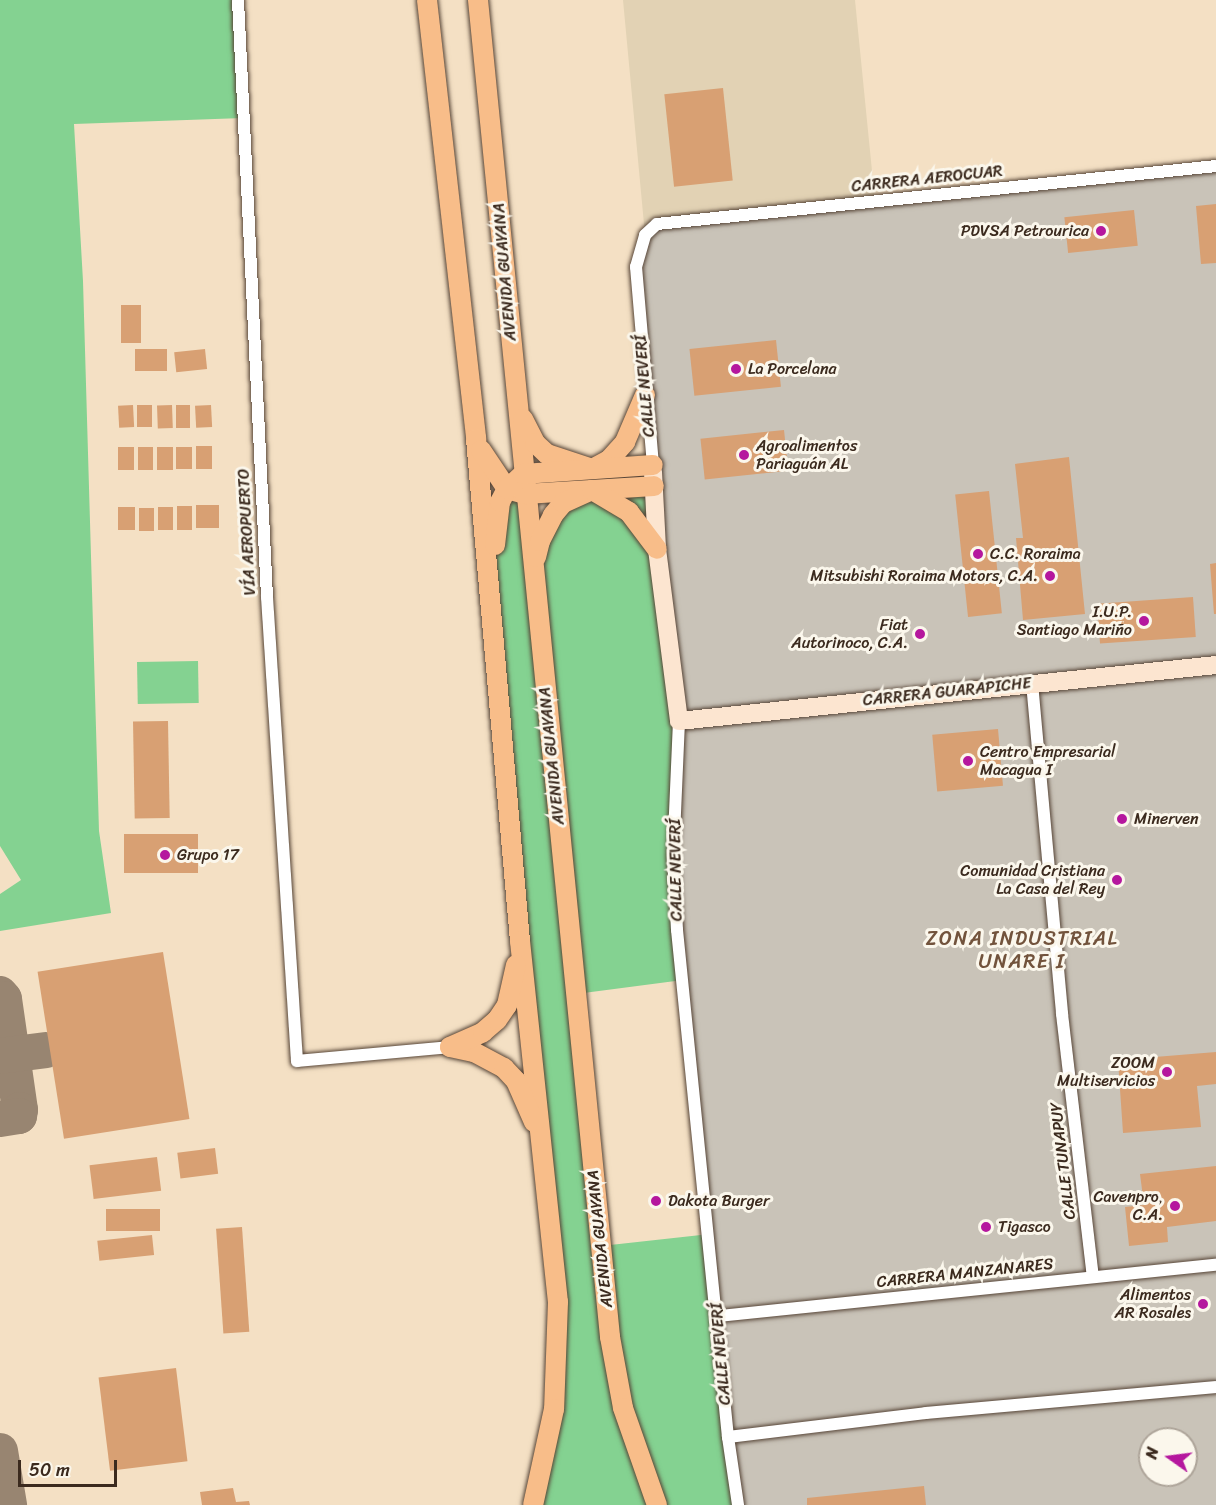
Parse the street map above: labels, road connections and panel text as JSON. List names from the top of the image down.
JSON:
{
  "streets": {
    "main road": ["AVENIDA GUAYANA"],
    "street": [
      "CARRERA AEROCUAR",
      "CALLE NEVERÍ",
      "VÍA AEROPUERTO",
      "CARRERA GUARAPICHE",
      "CALLE TUNAPUY",
      "CARRERA MANZANARES"
    ]
  },
  "crossings": [
    ["CARRERA AEROCUAR", "CALLE NEVERÍ"],
    ["CALLE NEVERÍ", "CARRERA GUARAPICHE"],
    ["CALLE NEVERÍ", "CARRERA MANZANARES"],
    ["CARRERA GUARAPICHE", "CALLE TUNAPUY"],
    ["CALLE TUNAPUY", "CARRERA MANZANARES"]
  ],
  "districts": ["ZONA INDUSTRIAL UNARE I"],
  "places": [
    "PDVSA Petrourica",
    "La Porcelana",
    "Agroalimentos Pariaguán AL",
    "C.C. Roraima",
    "Mitsubishi Roraima Motors, C.A.",
    "I.U.P. Santiago Mariño",
    "Fiat Autorinoco, C.A.",
    "Centro Empresarial Macagua I",
    "Minerven",
    "Grupo 17",
    "Comunidad Cristiana La Casa del Rey",
    "ZOOM Multiservicios",
    "Dakota Burger",
    "Cavenpro, C.A.",
    "Tigasco",
    "Alimentos AR Rosales"
  ],
  "scale_bar": "50 m",
  "north": "left"
}
